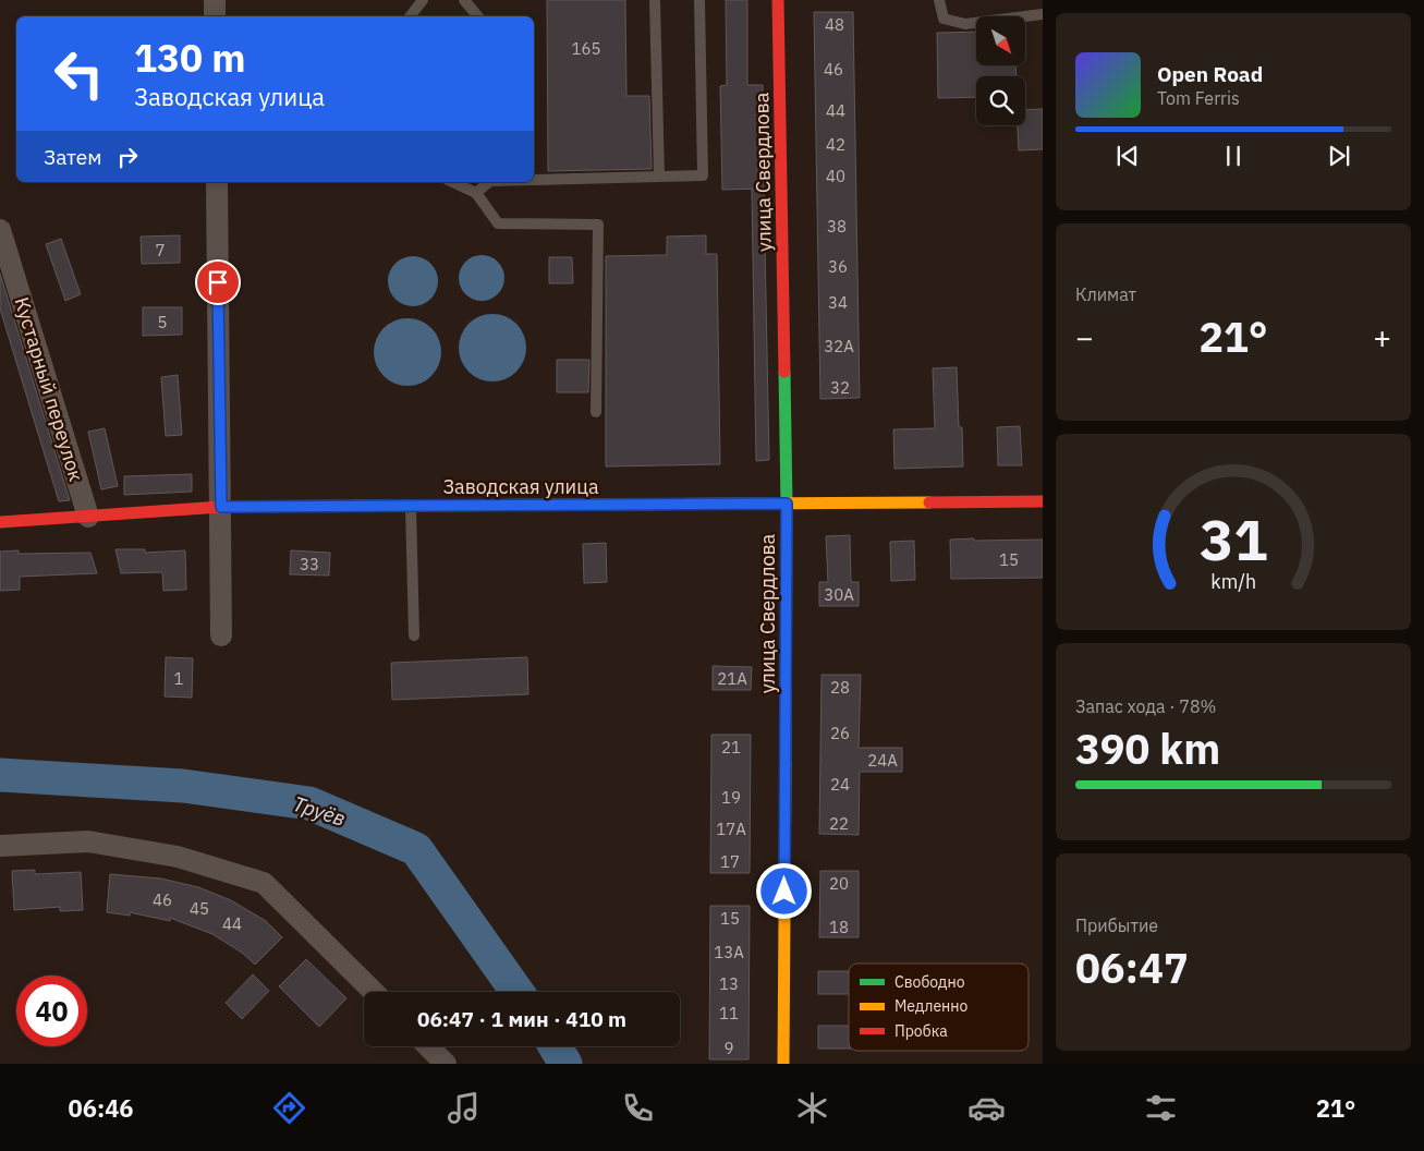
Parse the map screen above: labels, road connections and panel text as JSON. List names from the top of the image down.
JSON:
{
  "streets": {
    "street": ["улица Свердлова", "Кустарный переулок", "Заводская улица"]
  },
  "crossings": [
    ["улица Свердлова", "Заводская улица"],
    ["Кустарный переулок", "Заводская улица"]
  ],
  "water": ["Труёв"],
  "house_numbers": [
    "48",
    "165",
    "46",
    "44",
    "42",
    "40",
    "38",
    "7",
    "36",
    "34",
    "5",
    "32А",
    "32",
    "15",
    "33",
    "30А",
    "1",
    "21А",
    "28",
    "26",
    "21",
    "24А",
    "24",
    "19",
    "22",
    "17А",
    "17",
    "20",
    "46",
    "45",
    "15",
    "44",
    "18",
    "13А",
    "13",
    "11",
    "9"
  ],
  "legend": ["Свободно", "Медленно", "Пробка"],
  "north": "bottom right",
  "page": {
    "turn": ["130 m", "Заводская улица"],
    "song": ["Open Road", "Tom Ferris"],
    "then": "Затем",
    "tile": [
      "Климат",
      ["Запас хода · 78%", "390 km"],
      ["Прибытие", "06:47"]
    ],
    "heat": ["−", "21°", "+"],
    "limit": "40",
    "trip": "06:47 · 1 мин · 410 m",
    "tabs": ["06:46", "21°"],
    "gauge": ["31", "km/h"]
  }
}
